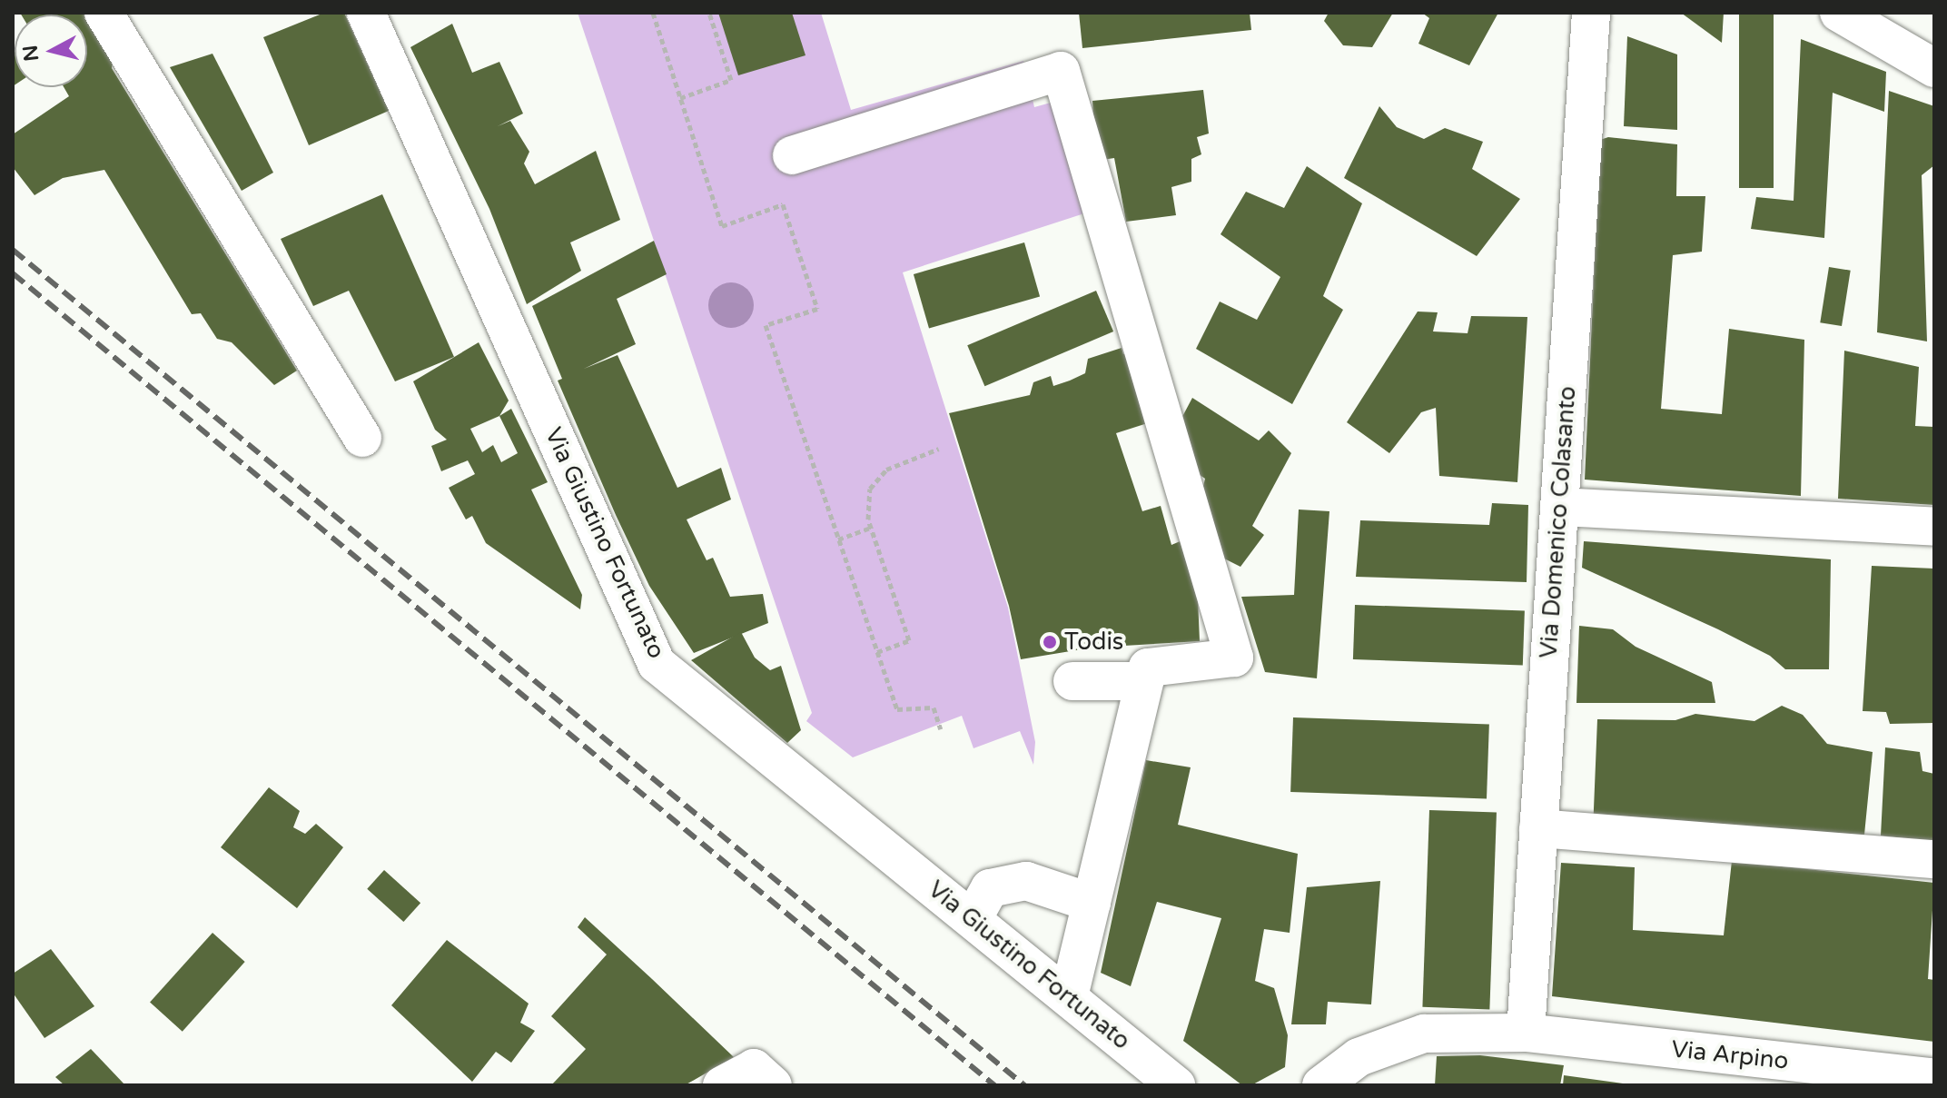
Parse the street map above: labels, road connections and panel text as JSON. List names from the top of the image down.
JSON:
{
  "streets": {
    "street": ["Via Domenico Colasanto", "Via Giustino Fortunato", "Via Arpino"]
  },
  "crossings": [
    ["Via Domenico Colasanto", "Via Arpino"]
  ],
  "places": ["Todis"],
  "north": "left"
}
